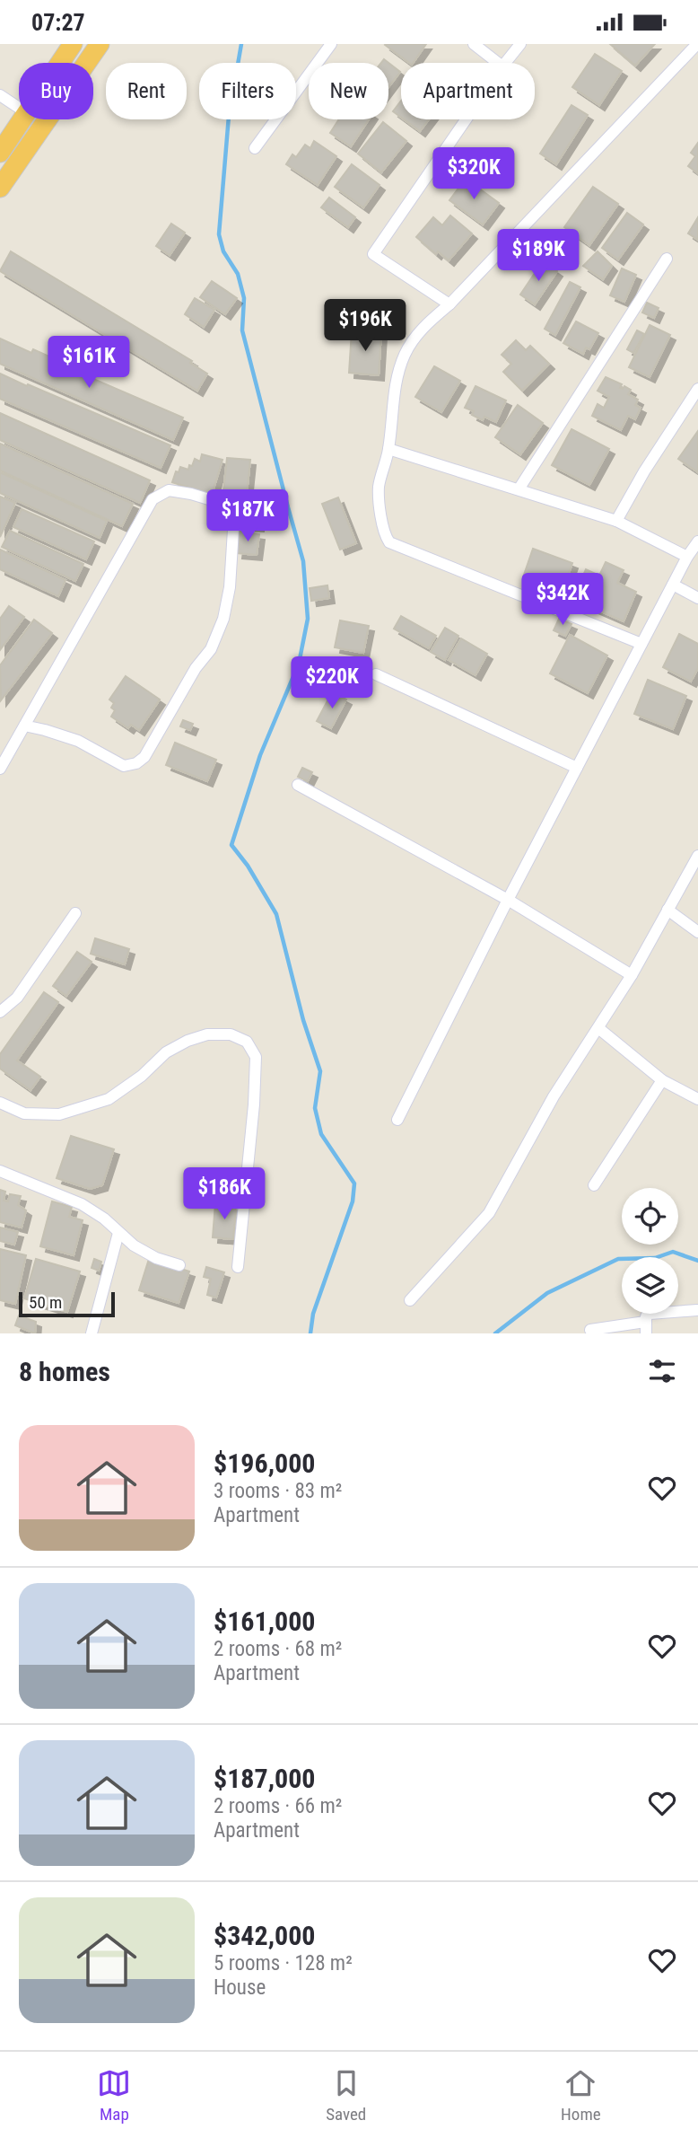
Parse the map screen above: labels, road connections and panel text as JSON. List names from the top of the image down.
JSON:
{
  "scale_bar": "50 m",
  "page": {
    "status": "07:27",
    "chip": [
      "Buy",
      "Rent",
      "Filters",
      "New",
      "Apartment"
    ],
    "price": [
      "$320K",
      "$189K",
      "$196K",
      "$161K",
      "$187K",
      "$342K",
      "$220K",
      "$186K"
    ],
    "scale": "50 m",
    "heading": "8 homes",
    "list": [
      {
        "name": "$196,000",
        "note": "3 rooms · 83 m² · Apartment"
      },
      {
        "name": "$161,000",
        "note": "2 rooms · 68 m² · Apartment"
      },
      {
        "name": "$187,000",
        "note": "2 rooms · 66 m² · Apartment"
      },
      {
        "name": "$342,000",
        "note": "5 rooms · 128 m² · House"
      }
    ],
    "tabs": ["Map", "Saved", "Home"]
  }
}
